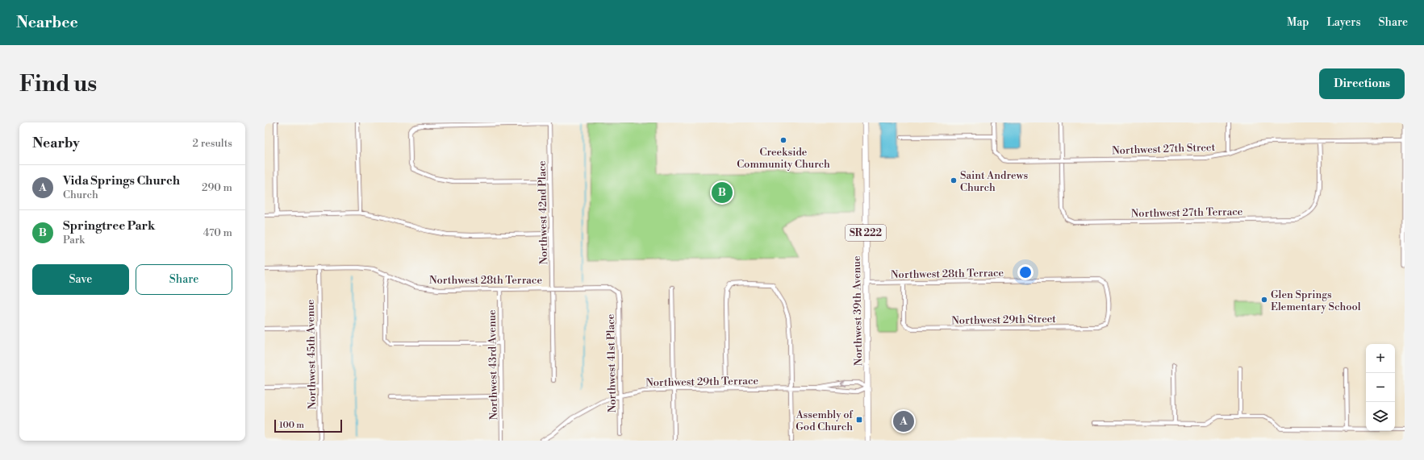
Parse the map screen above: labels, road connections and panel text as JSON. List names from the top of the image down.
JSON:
{
  "streets": {
    "main road": ["SR 222", "Northwest 39th Avenue"],
    "street": [
      "Northwest 27th Street",
      "Northwest 27th Terrace",
      "Northwest 42nd Place",
      "Northwest 28th Terrace",
      "Northwest 29th Street",
      "Northwest 45th Avenue",
      "Northwest 41st Place",
      "Northwest 43rd Avenue",
      "Northwest 29th Terrace"
    ]
  },
  "crossings": [
    ["Northwest 27th Street", "Northwest 27th Terrace"],
    ["Northwest 42nd Place", "Northwest 28th Terrace"],
    ["Northwest 28th Terrace", "Northwest 39th Avenue"],
    ["Northwest 28th Terrace", "Northwest 29th Street"],
    ["Northwest 28th Terrace", "Northwest 45th Avenue"],
    ["Northwest 28th Terrace", "Northwest 41st Place"],
    ["Northwest 28th Terrace", "Northwest 43rd Avenue"],
    ["Northwest 39th Avenue", "Northwest 29th Terrace"],
    ["Northwest 41st Place", "Northwest 29th Terrace"]
  ],
  "places": {
    "other": ["Creekside Community Church", "Saint Andrews Church", "Glen Springs Elementary School"],
    "transit": ["Assembly of God Church"]
  },
  "scale_bar": "100 m",
  "page": {
    "header": "Nearbee",
    "nav": ["Map", "Layers", "Share"],
    "buttons": [
      "Directions",
      ["Save", "Share"]
    ],
    "title": "Find us",
    "heading": ["Nearby", "2 results"],
    "list": [
      {
        "mark": "A",
        "name": "Vida Springs Church",
        "note": "Church",
        "value": "290 m"
      },
      {
        "mark": "B",
        "name": "Springtree Park",
        "note": "Park",
        "value": "470 m"
      }
    ],
    "pins": ["B", "A"],
    "map_buttons": ["+", "−"],
    "scale": "100 m"
  }
}
